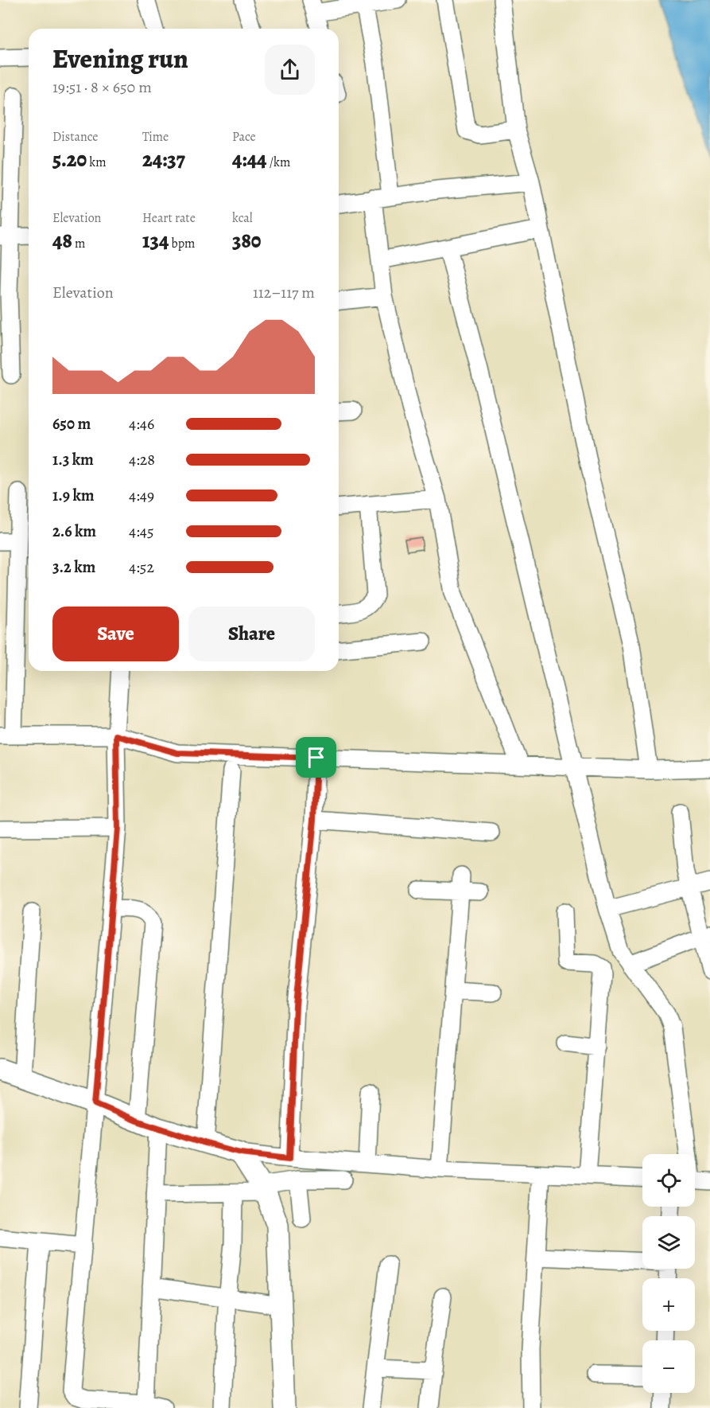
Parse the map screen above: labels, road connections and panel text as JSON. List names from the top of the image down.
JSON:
{
  "page": {
    "heading": ["Evening run", "19:51 · 8 × 650 m"],
    "stats": [
      ["Distance", "5.20 km"],
      ["Time", "24:37"],
      ["Pace", "4:44 /km"],
      ["Elevation", "48 m"],
      ["Heart rate", "134 bpm"],
      ["kcal", "380"]
    ],
    "chart": ["Elevation", "112–117 m"],
    "list": [
      {
        "name": "650 m",
        "note": "4:46"
      },
      {
        "name": "1.3 km",
        "note": "4:28"
      },
      {
        "name": "1.9 km",
        "note": "4:49"
      },
      {
        "name": "2.6 km",
        "note": "4:45"
      },
      {
        "name": "3.2 km",
        "note": "4:52"
      }
    ],
    "buttons": ["Save", "Share"],
    "map_buttons": ["+", "−"]
  }
}
